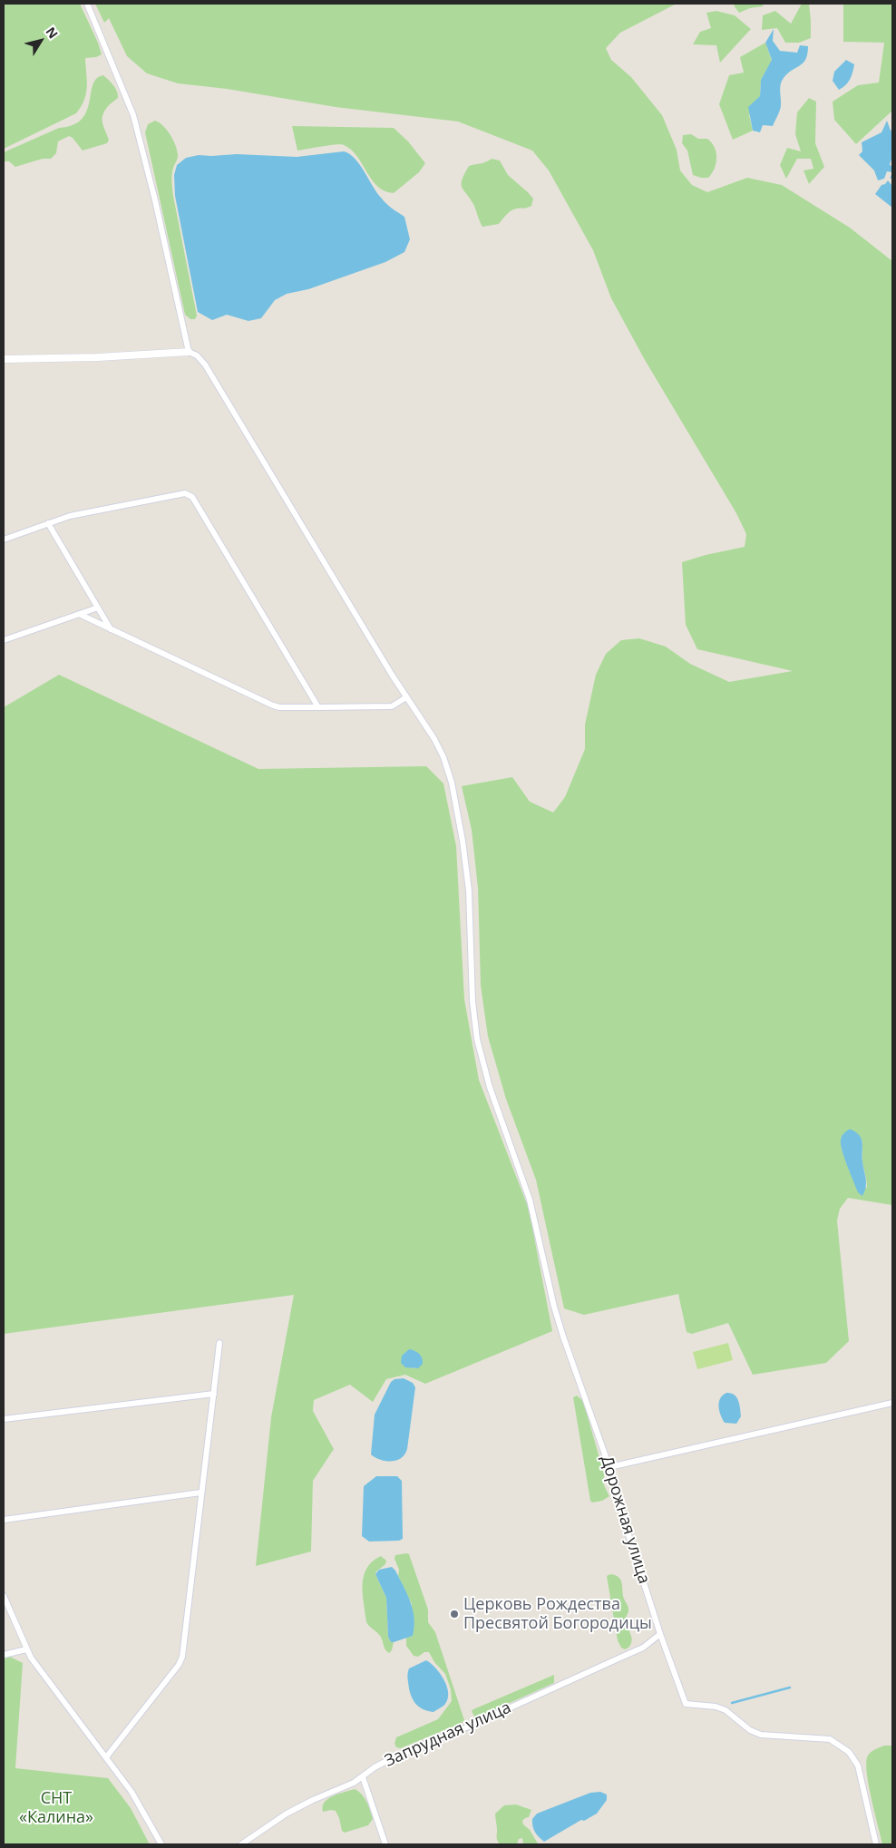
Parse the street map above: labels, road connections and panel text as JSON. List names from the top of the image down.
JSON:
{
  "streets": {
    "street": ["Дорожная улица", "Запрудная улица"]
  },
  "crossings": [
    ["Дорожная улица", "Запрудная улица"]
  ],
  "parks": ["СНТ «Калина»"],
  "places": ["Церковь Рождества Пресвятой Богородицы"],
  "north": "top right"
}
